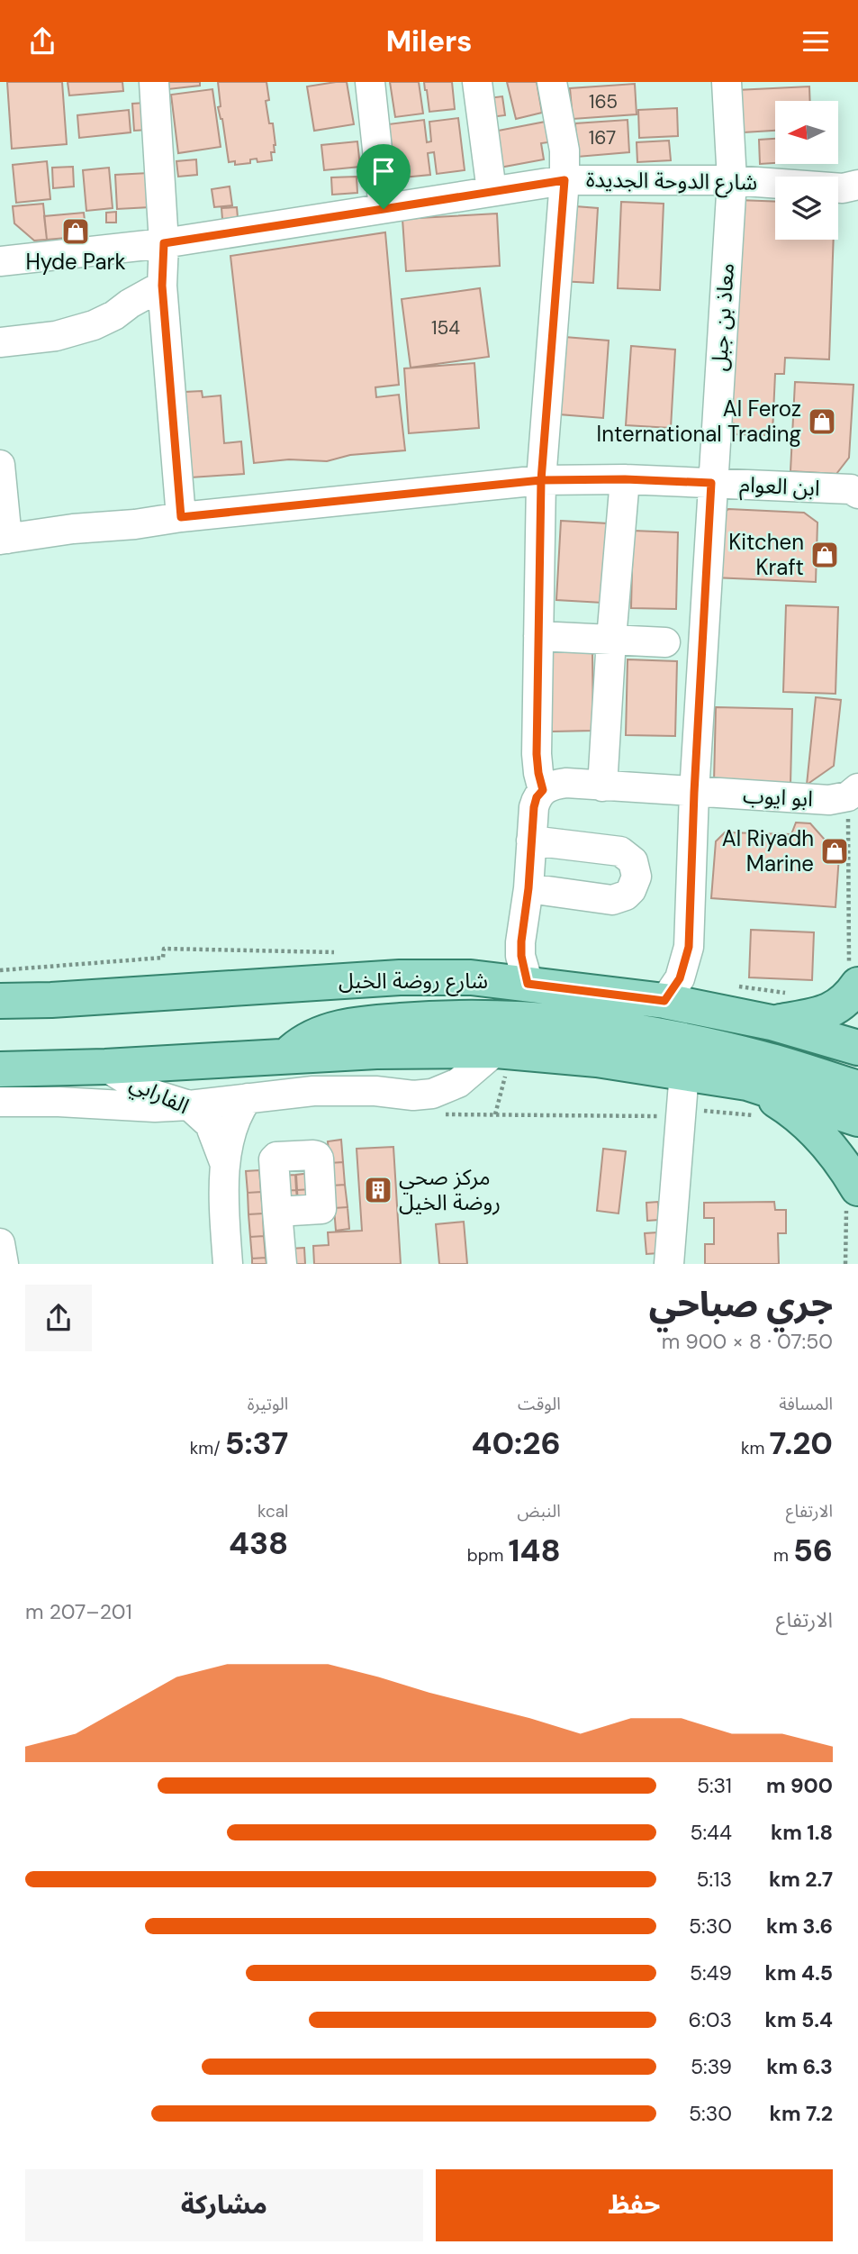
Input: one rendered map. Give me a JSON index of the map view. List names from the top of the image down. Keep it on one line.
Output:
{"streets":{"main road":["شارع روضة الخيل"],"street":["شارع الدوحة الجديدة","معاذ بن جبل","ابن العوام","ابو ايوب","الفارابي"]},"crossings":[["شارع الدوحة الجديدة","معاذ بن جبل"],["معاذ بن جبل","ابن العوام"],["معاذ بن جبل","ابو ايوب"],["معاذ بن جبل","شارع روضة الخيل"]],"places":{"shop":["Hyde Park","Al Feroz International Trading","Kitchen Kraft","Al Riyadh Marine"],"building":["مركز صحي روضة الخيل"]},"house_numbers":["165","167","154"],"north":"left","page":{"header":"Milers","heading":["جري صباحي","07:50 · 8 × 900 m"],"stats":[["المسافة","7.20 km"],["الوقت","40:26"],["الوتيرة","5:37 /km"],["الارتفاع","56 m"],["النبض","148 bpm"],["kcal","438"]],"chart":["الارتفاع","201–207 m"],"list":[{"name":"900 m","note":"5:31"},{"name":"1.8 km","note":"5:44"},{"name":"2.7 km","note":"5:13"},{"name":"3.6 km","note":"5:30"},{"name":"4.5 km","note":"5:49"},{"name":"5.4 km","note":"6:03"},{"name":"6.3 km","note":"5:39"},{"name":"7.2 km","note":"5:30"}],"buttons":["حفظ","مشاركة"]}}
